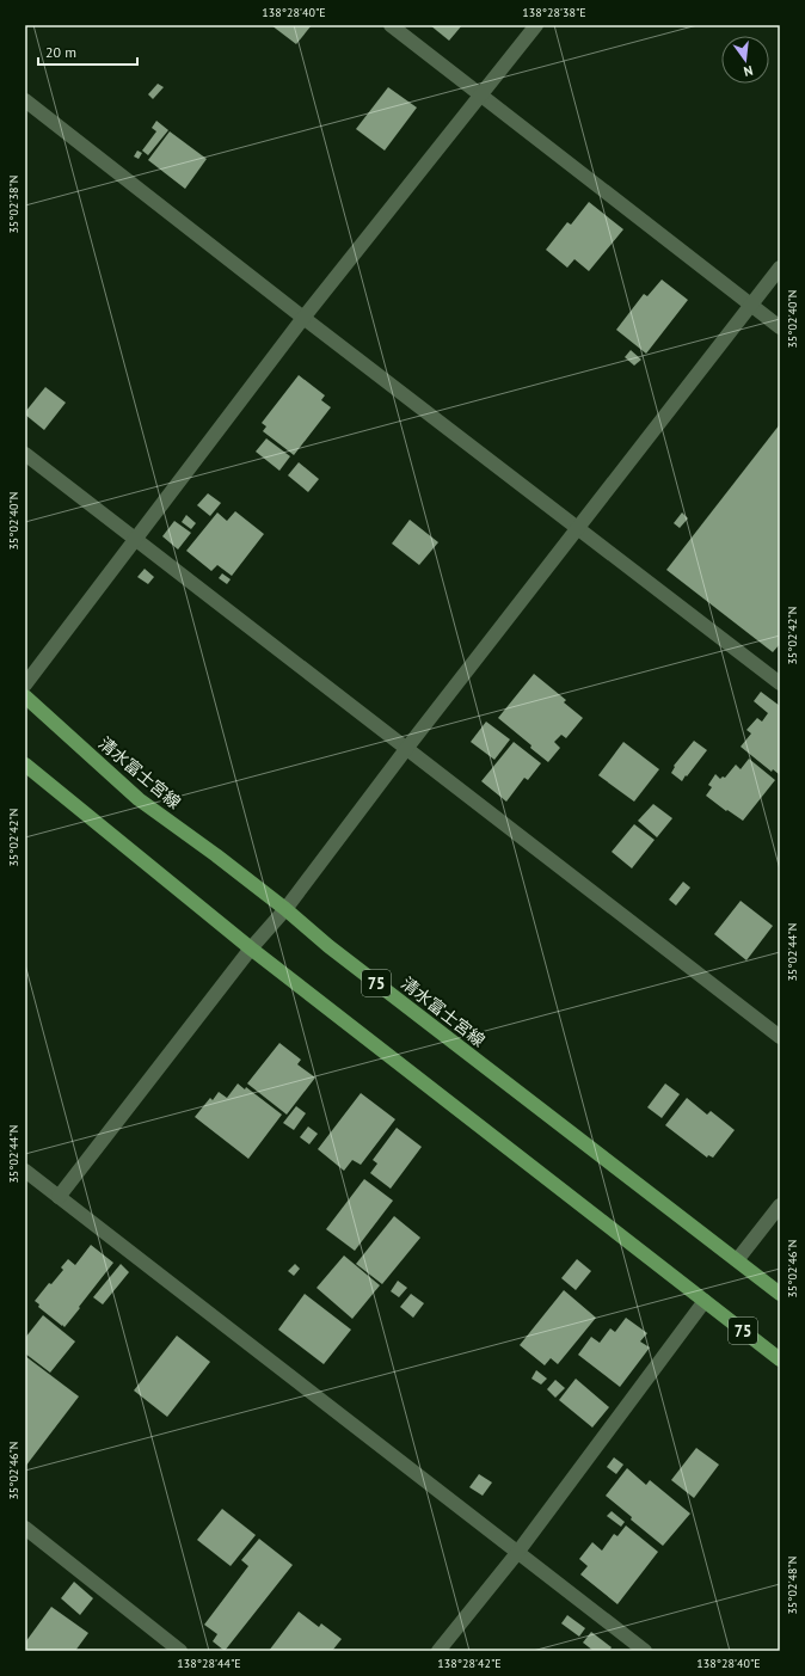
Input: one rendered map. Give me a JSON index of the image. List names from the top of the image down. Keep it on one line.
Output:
{"streets":{"main road":["清水富士宮線","75"]},"scale_bar":"20 m","north":"bottom","coordinates":["138°28'40\"E","138°28'38\"E","35°02'38\"N","35°02'40\"N","35°02'42\"N","35°02'44\"N","35°02'46\"N","35°02'48\"N","138°28'44\"E","138°28'42\"E"]}
